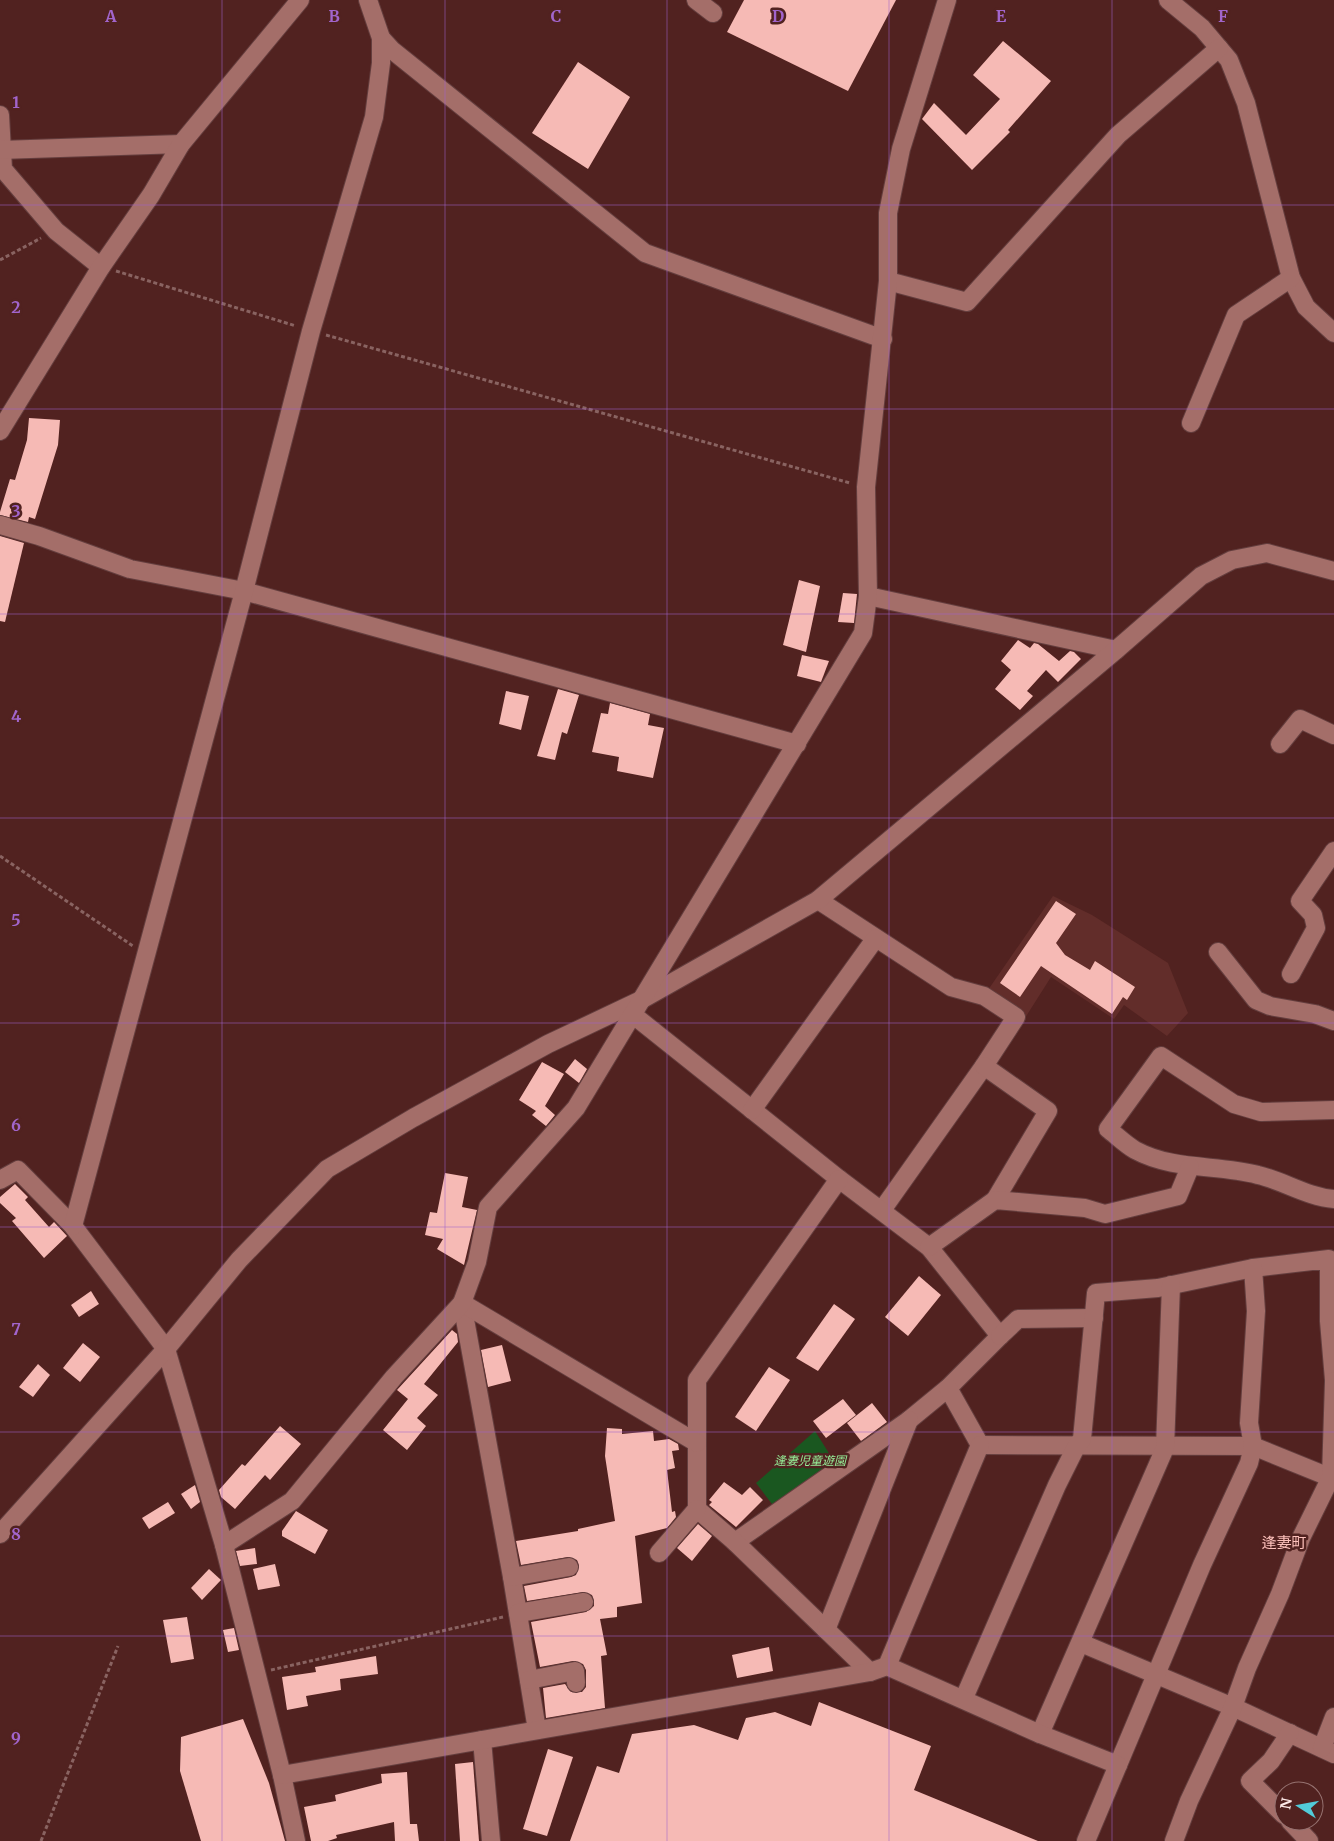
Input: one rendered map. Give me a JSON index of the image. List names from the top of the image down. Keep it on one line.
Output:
{"districts":["逢妻町"],"parks":["逢妻児童遊園"],"north":"left","grid":{"columns":["A","B","C","D","E","F"],"rows":["1","2","3","4","5","6","7","8","9"]}}
